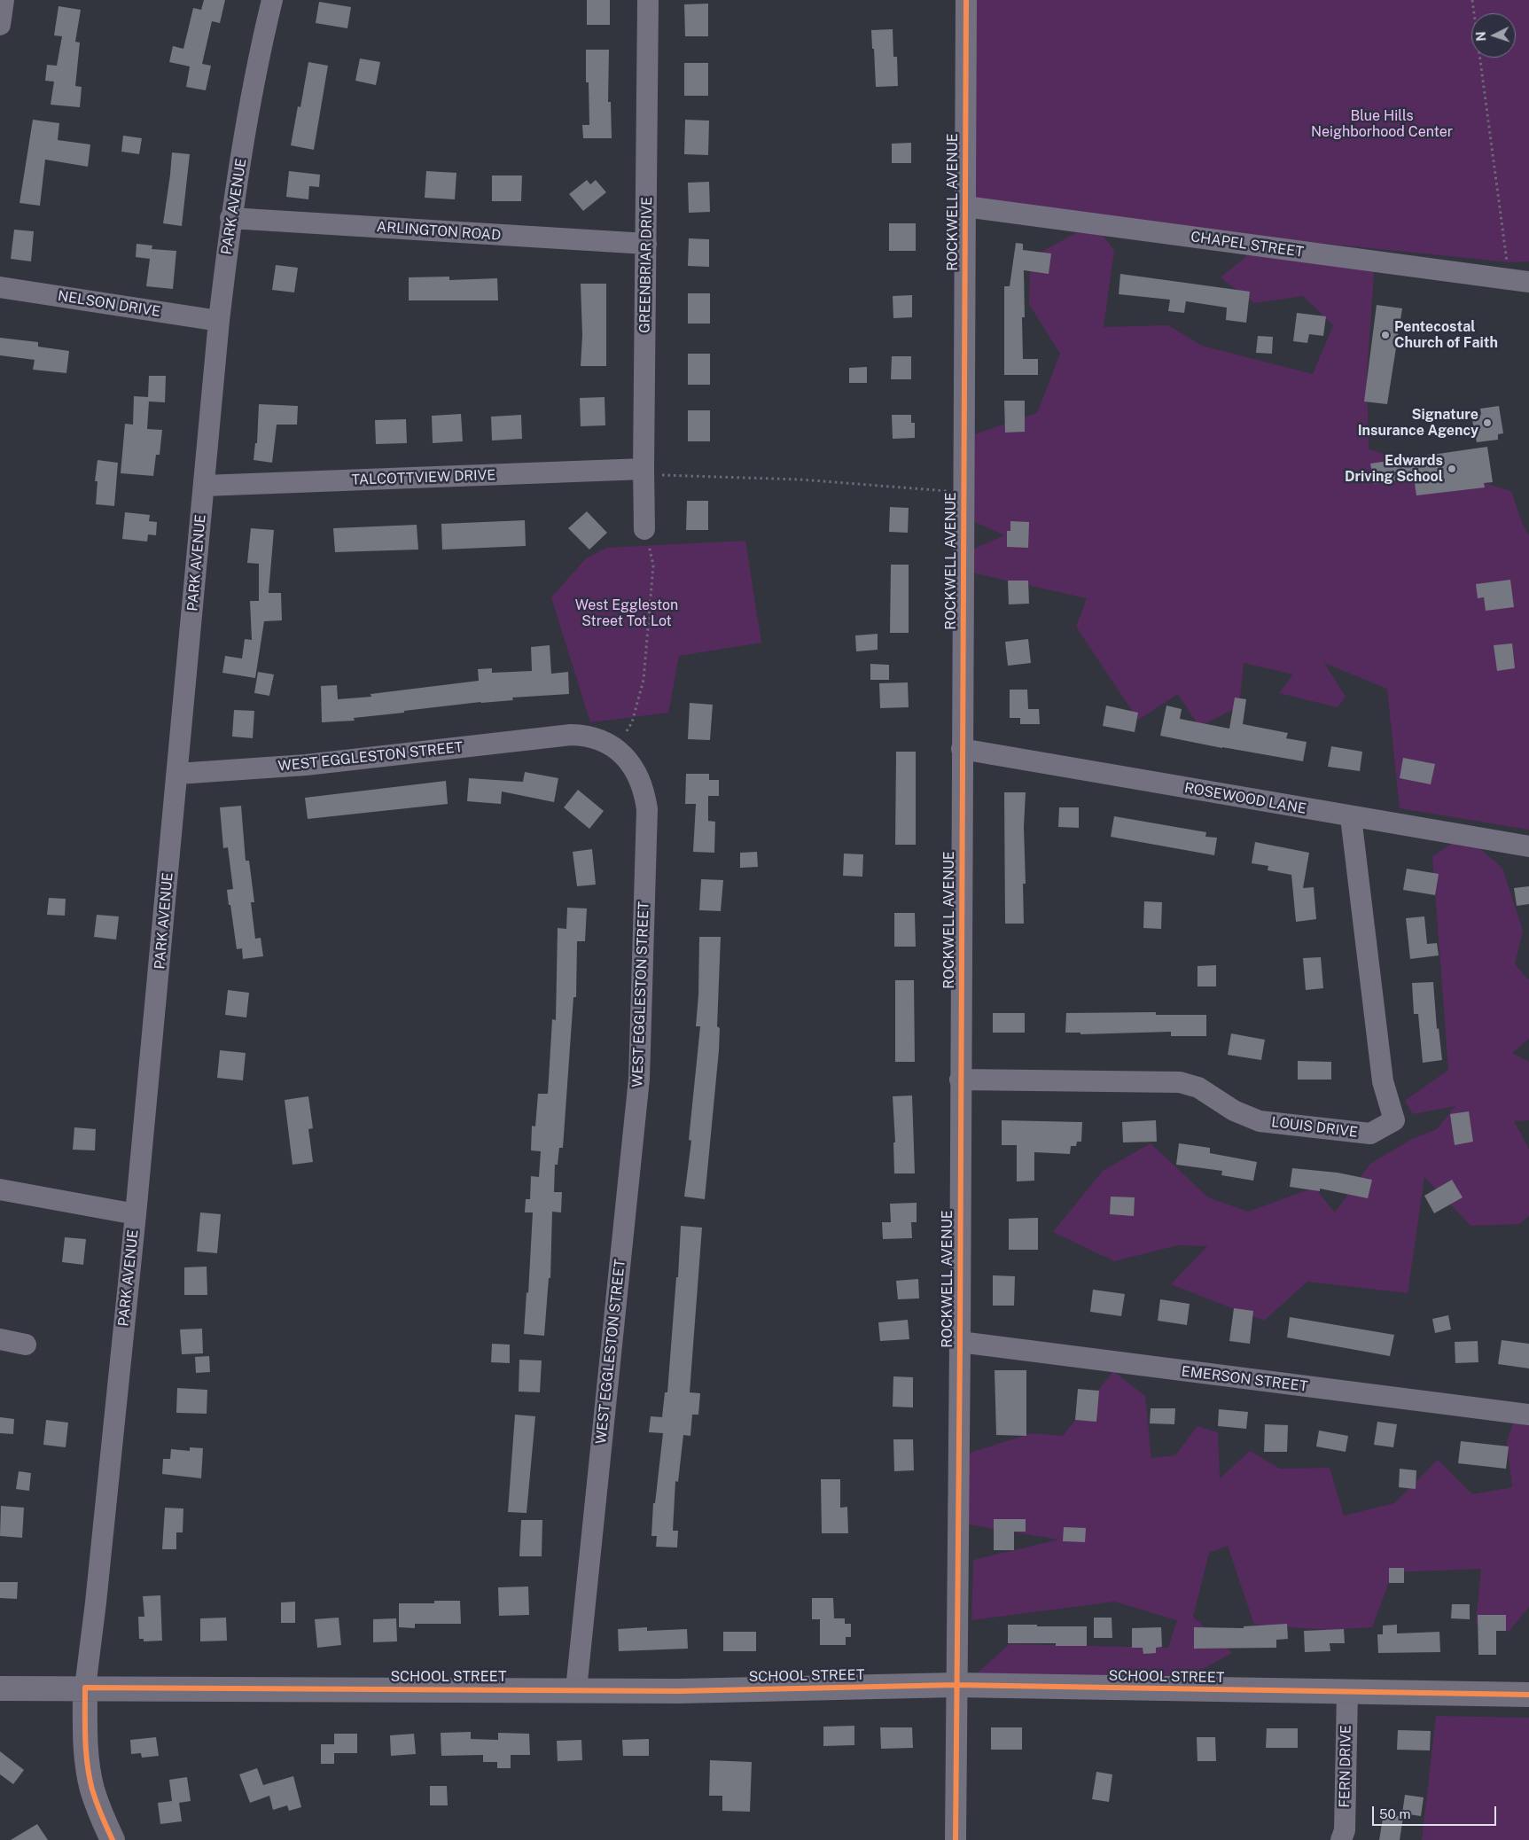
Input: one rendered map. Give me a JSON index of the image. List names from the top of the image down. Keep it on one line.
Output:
{"streets":{"main road":["PARK AVENUE","SCHOOL STREET"],"street":["ROCKWELL AVENUE","ARLINGTON ROAD","CHAPEL STREET","GREENBRIAR DRIVE","NELSON DRIVE","TALCOTTVIEW DRIVE","WEST EGGLESTON STREET","ROSEWOOD LANE","LOUIS DRIVE","EMERSON STREET","FERN DRIVE"]},"crossings":[["ROCKWELL AVENUE","CHAPEL STREET"],["ROCKWELL AVENUE","ROSEWOOD LANE"],["ROCKWELL AVENUE","LOUIS DRIVE"],["ROCKWELL AVENUE","EMERSON STREET"],["ROCKWELL AVENUE","SCHOOL STREET"],["PARK AVENUE","ARLINGTON ROAD"],["PARK AVENUE","NELSON DRIVE"],["PARK AVENUE","TALCOTTVIEW DRIVE"],["PARK AVENUE","WEST EGGLESTON STREET"],["PARK AVENUE","SCHOOL STREET"],["ARLINGTON ROAD","GREENBRIAR DRIVE"],["GREENBRIAR DRIVE","TALCOTTVIEW DRIVE"],["WEST EGGLESTON STREET","SCHOOL STREET"],["ROSEWOOD LANE","LOUIS DRIVE"],["SCHOOL STREET","FERN DRIVE"]],"parks":["Blue Hills Neighborhood Center","West Eggleston Street Tot Lot"],"places":["Pentecostal Church of Faith","Signature Insurance Agency","Edwards Driving School"],"scale_bar":"50 m","north":"left"}
